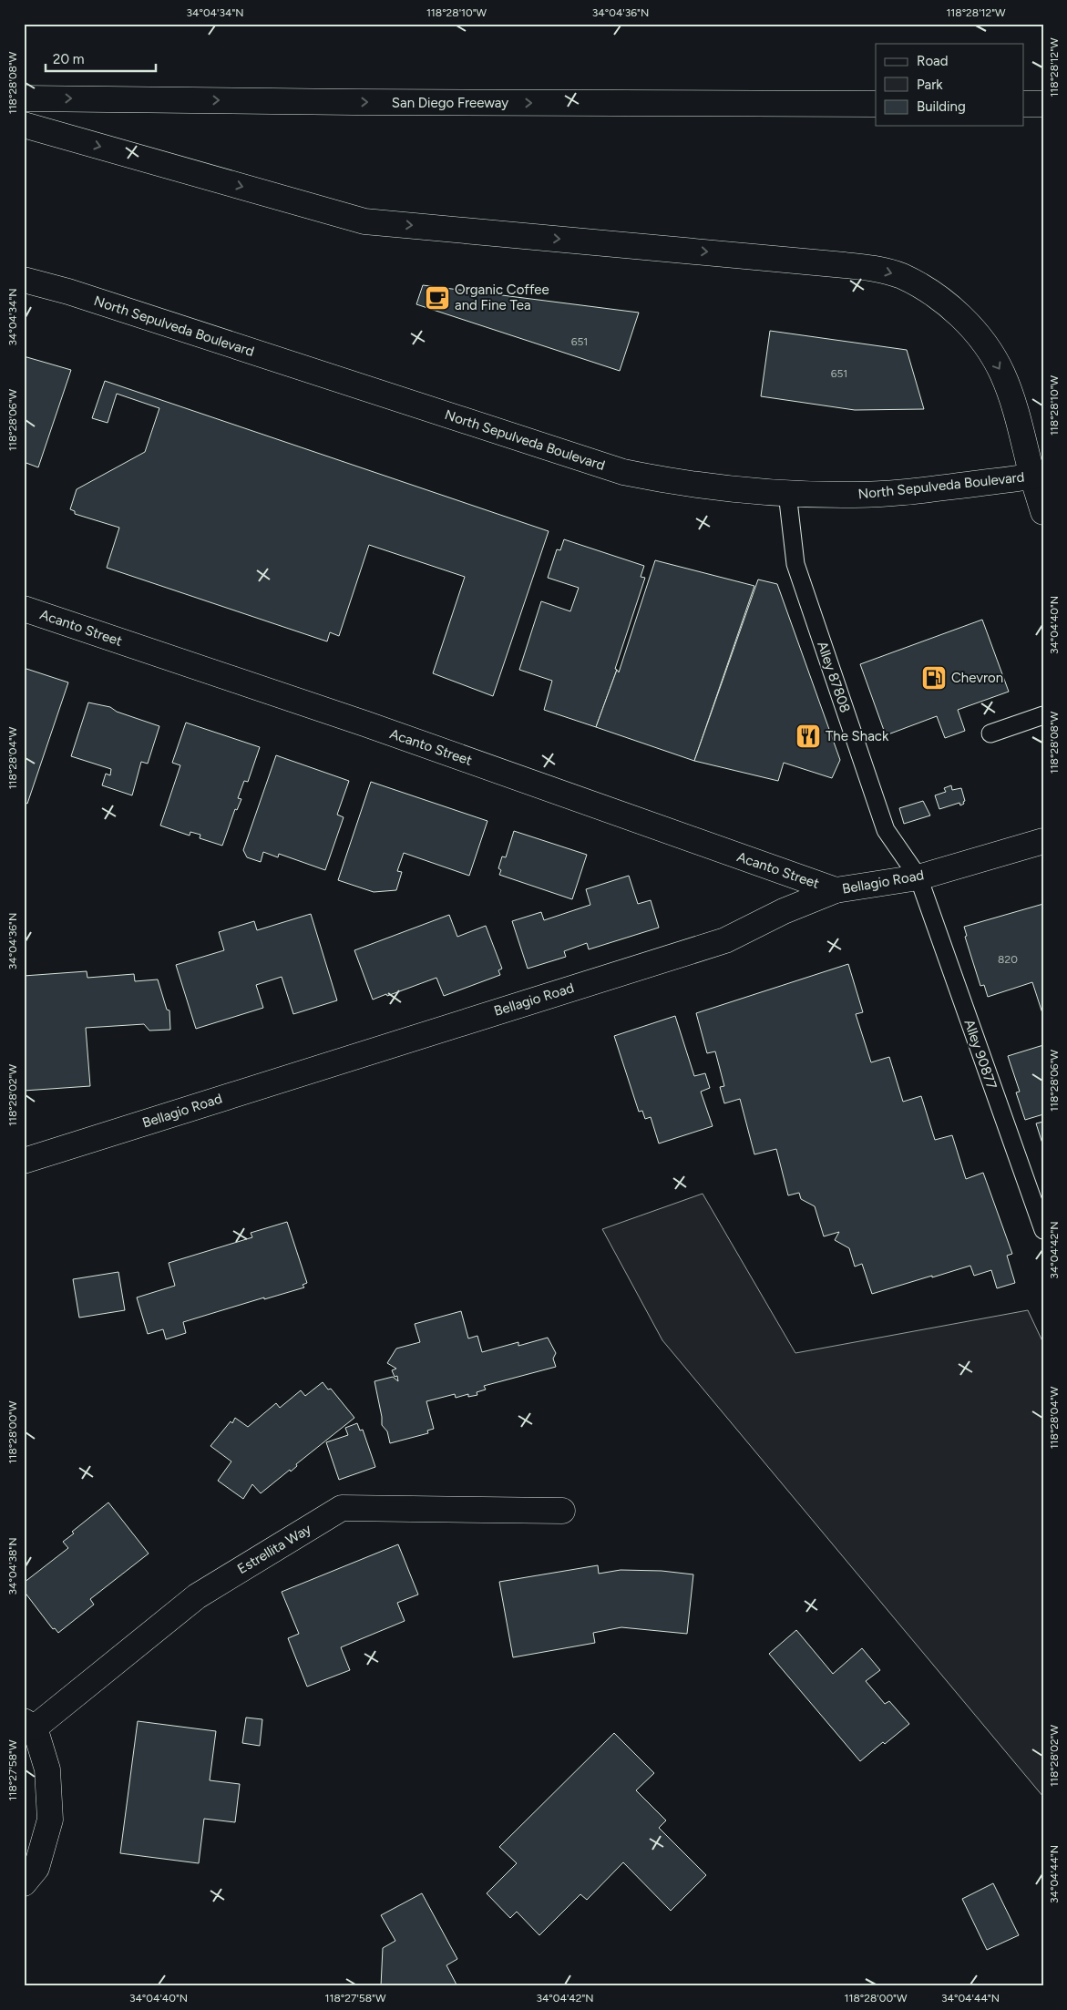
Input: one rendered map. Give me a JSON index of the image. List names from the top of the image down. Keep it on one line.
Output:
{"streets":{"main road":["San Diego Freeway","North Sepulveda Boulevard","Acanto Street","Bellagio Road","Estrellita Way"],"lane":["Alley 87808","Alley 90877"]},"crossings":[["North Sepulveda Boulevard","Alley 87808"],["Acanto Street","Bellagio Road"],["Alley 87808","Bellagio Road"],["Alley 87808","Alley 90877"],["Bellagio Road","Alley 90877"]],"one_way":["San Diego Freeway"],"places":{"cafe":["Organic Coffee and Fine Tea"],"fuel station":["Chevron"],"restaurant":["The Shack"]},"house_numbers":["651","651","820"],"legend":["Road","Park","Building"],"scale_bar":"20 m","coordinates":["34°04'34\"N","118°28'10\"W","34°04'36\"N","118°28'12\"W","118°28'08\"W","118°28'06\"W","34°04'40\"N","118°28'04\"W","118°28'02\"W","34°04'42\"N","118°28'00\"W","34°04'38\"N","118°27'58\"W","34°04'44\"N"]}
